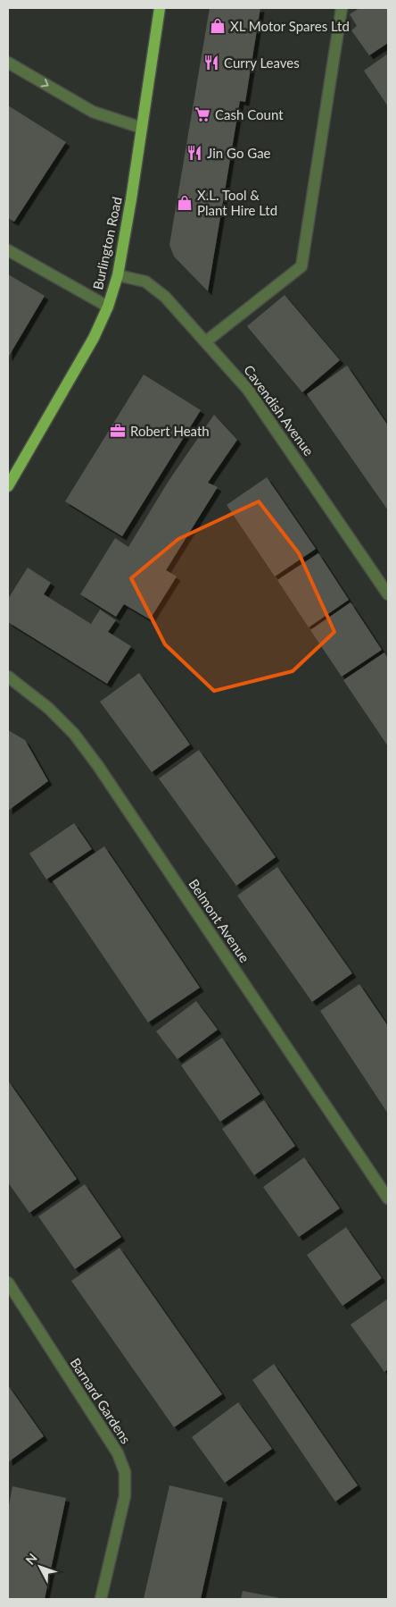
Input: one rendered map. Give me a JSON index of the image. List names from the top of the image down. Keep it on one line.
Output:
{"streets":{"main road":["Burlington Road"],"street":["Cavendish Avenue","Belmont Avenue","Barnard Gardens"]},"crossings":[["Burlington Road","Cavendish Avenue"]],"places":{"shop":["XL Motor Spares Ltd","X.L. Tool & Plant Hire Ltd"],"restaurant":["Curry Leaves","Jin Go Gae"],"supermarket":["Cash Count"],"office":["Robert Heath"]},"north":"top left"}
